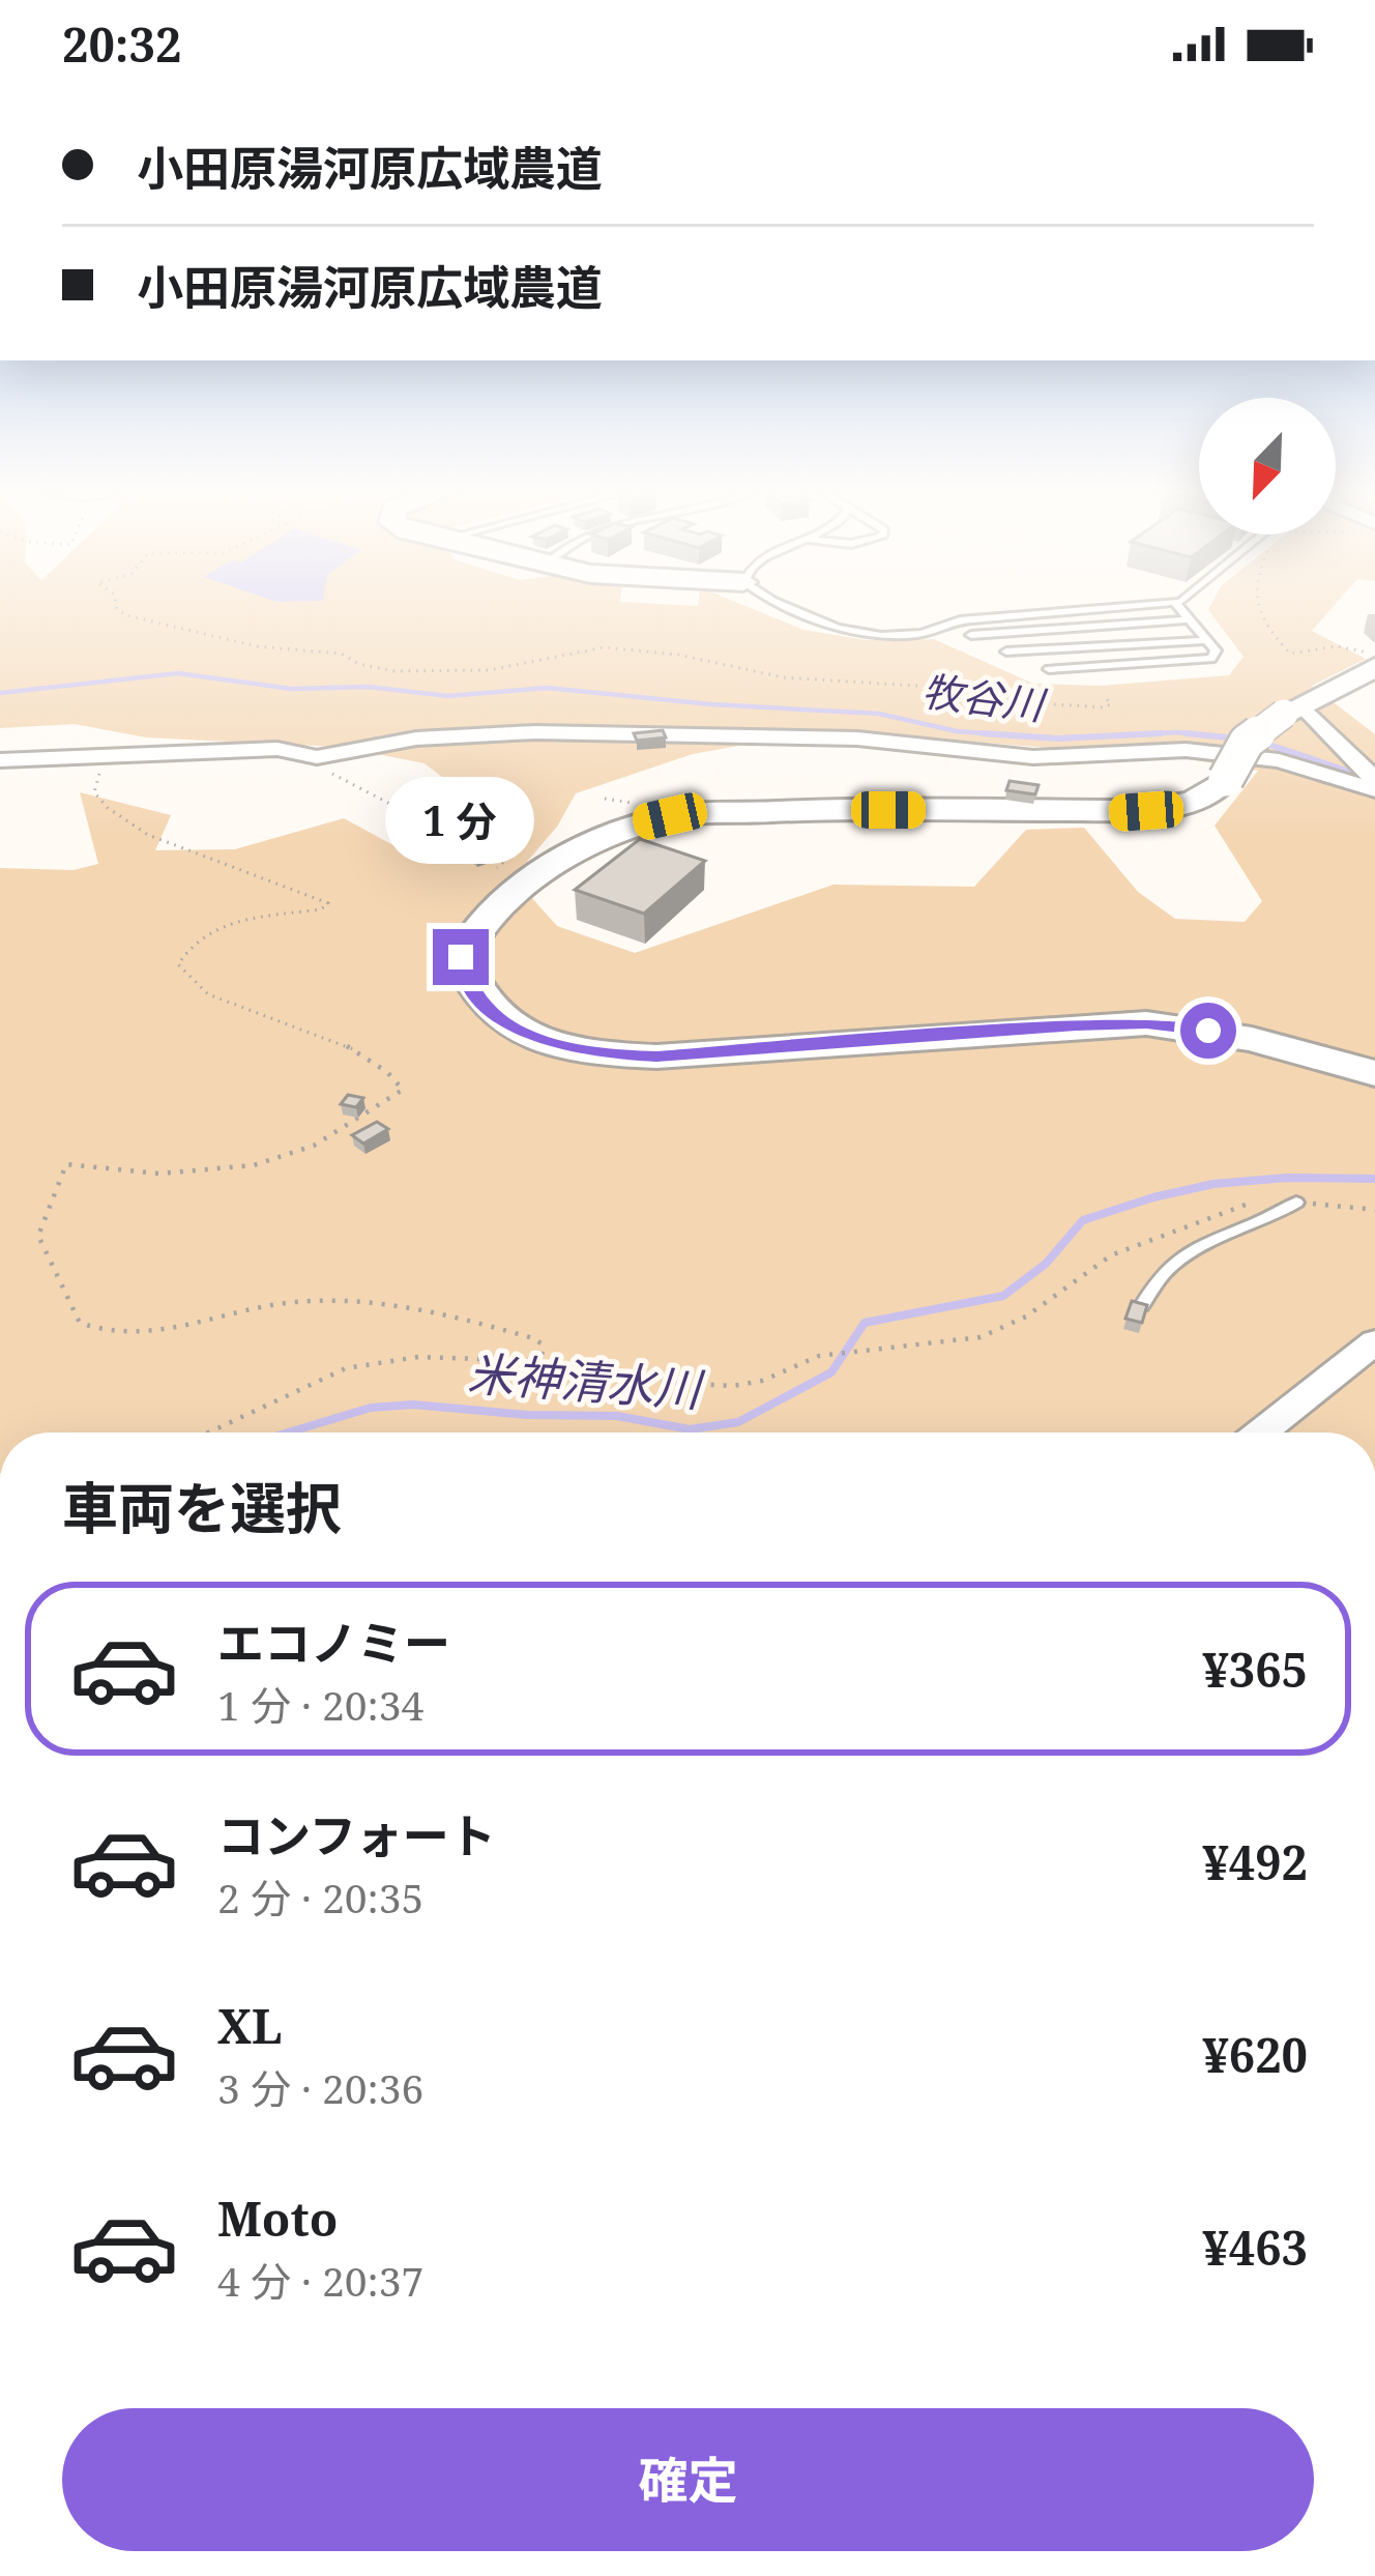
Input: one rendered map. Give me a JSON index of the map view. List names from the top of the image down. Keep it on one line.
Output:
{"water":["牧谷川","米神清水川"],"north":"bottom left","page":{"status":"20:32","banner":["小田原湯河原広域農道","小田原湯河原広域農道"],"bubble":"1 分","heading":"車両を選択","list":[{"name":"エコノミー","note":"1 分 · 20:34","value":"¥365"},{"name":"コンフォート","note":"2 分 · 20:35","value":"¥492"},{"name":"XL","note":"3 分 · 20:36","value":"¥620"},{"name":"Moto","note":"4 分 · 20:37","value":"¥463"}],"buttons":"確定"}}
